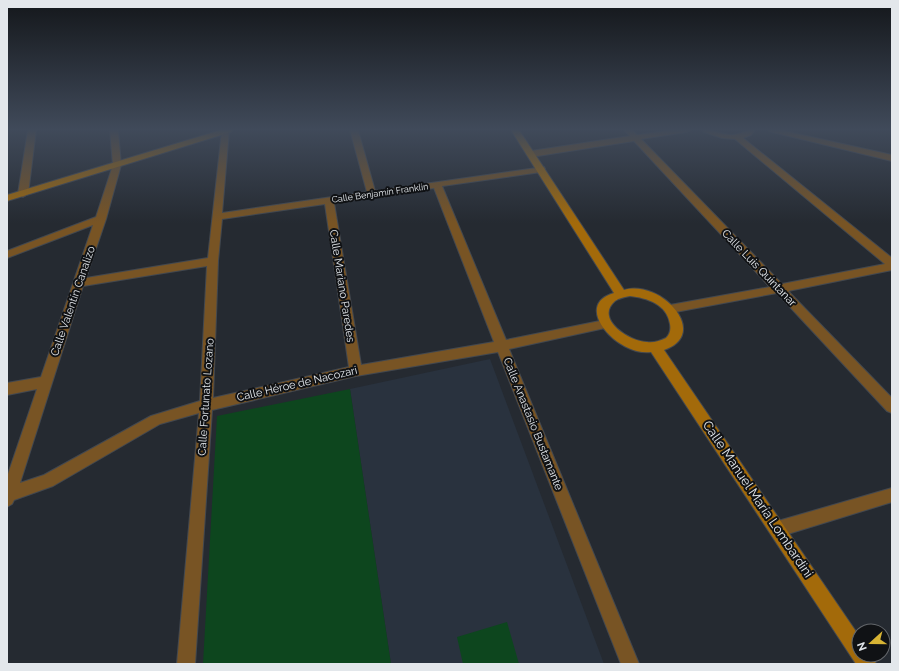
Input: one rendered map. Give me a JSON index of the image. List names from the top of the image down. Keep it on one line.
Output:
{"streets":{"street":["Calle Benjamín Franklin","Calle Luis Quintanar","Calle Mariano Paredes","Calle Valentín Canalizo","Calle Héroe de Nacozari","Calle Fortunato Lozano","Calle Anastasio Bustamante","Calle Manuel María Lombardini"]},"crossings":[["Calle Benjamín Franklin","Calle Mariano Paredes"],["Calle Benjamín Franklin","Calle Fortunato Lozano"],["Calle Benjamín Franklin","Calle Anastasio Bustamante"],["Calle Mariano Paredes","Calle Héroe de Nacozari"],["Calle Valentín Canalizo","Calle Héroe de Nacozari"],["Calle Héroe de Nacozari","Calle Fortunato Lozano"],["Calle Héroe de Nacozari","Calle Anastasio Bustamante"],["Calle Héroe de Nacozari","Calle Manuel María Lombardini"]],"north":"left"}
